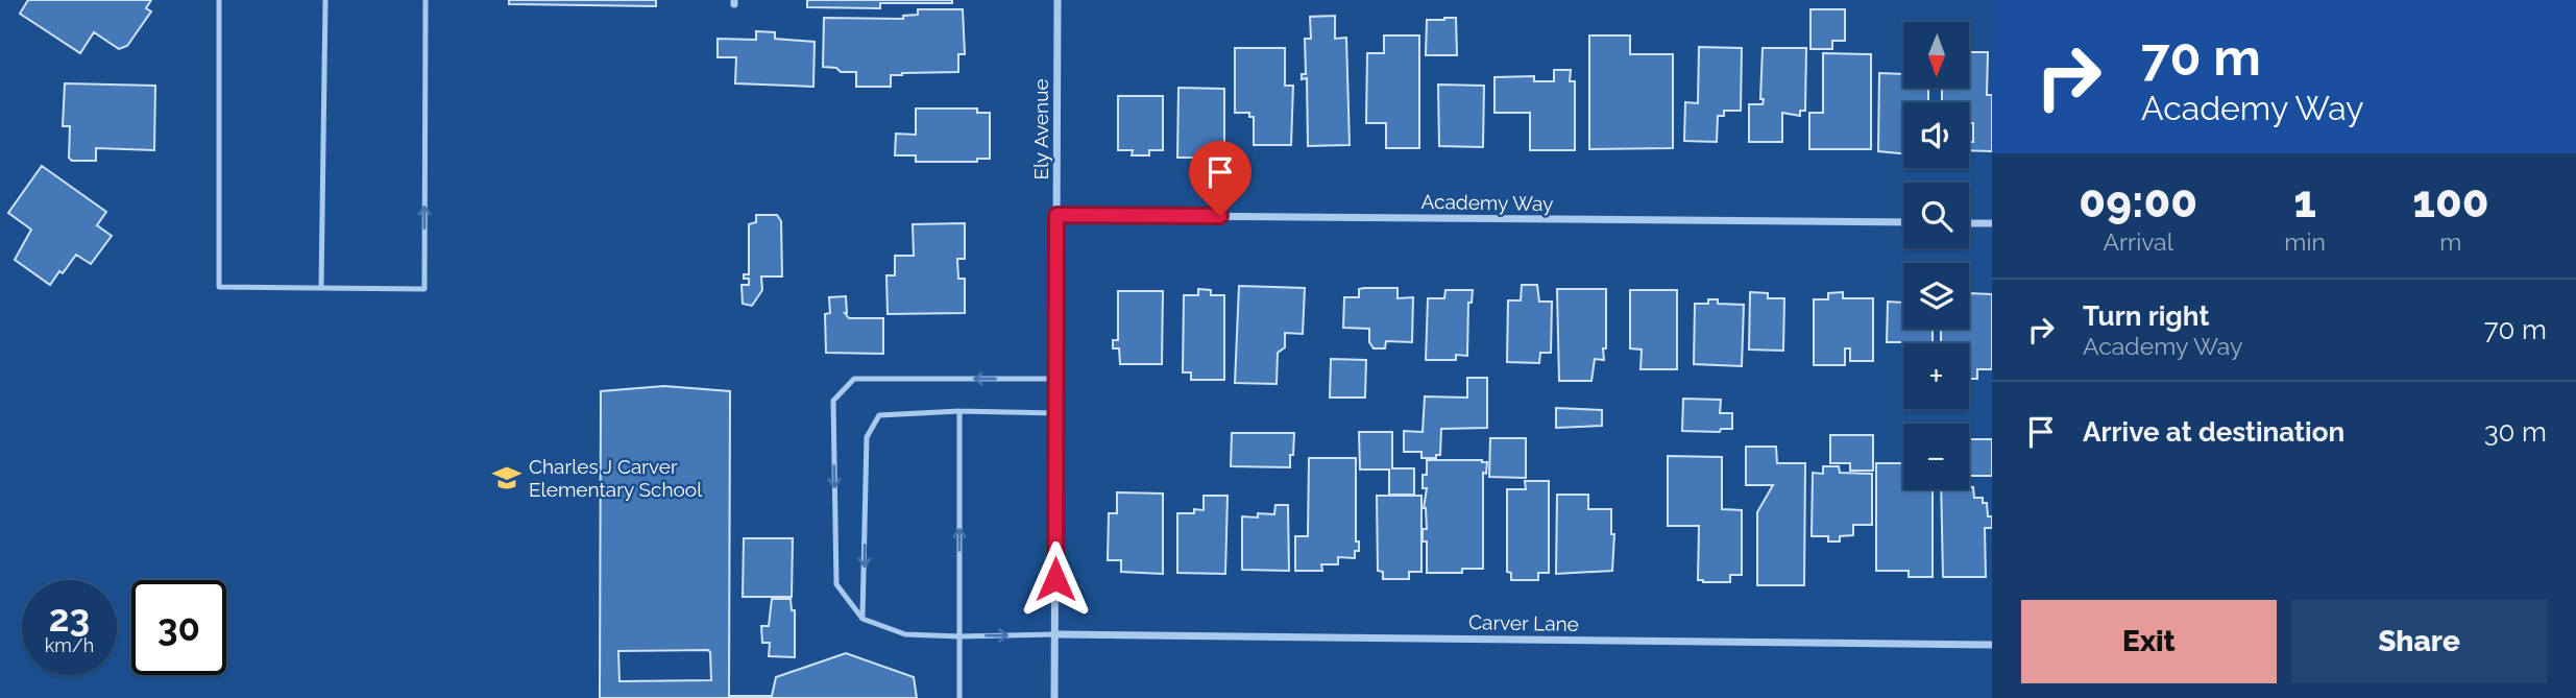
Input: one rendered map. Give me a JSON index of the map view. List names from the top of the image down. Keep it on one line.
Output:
{"streets":{"street":["Ely Avenue","Academy Way","Carver Lane"]},"crossings":[["Ely Avenue","Academy Way"],["Ely Avenue","Carver Lane"]],"places":{"school or university":["Charles J Carver Elementary School"]},"north":"bottom","page":{"turn":["70 m","Academy Way"],"map_buttons":["+","−"],"eta":["09:00","Arrival","1","min","100","m"],"list":[{"name":"Turn right","note":"Academy Way","value":"70 m"},{"name":"Arrive at destination","value":"30 m"}],"speed":"23 km/h","limit":"30","buttons":["Exit","Share"]}}
